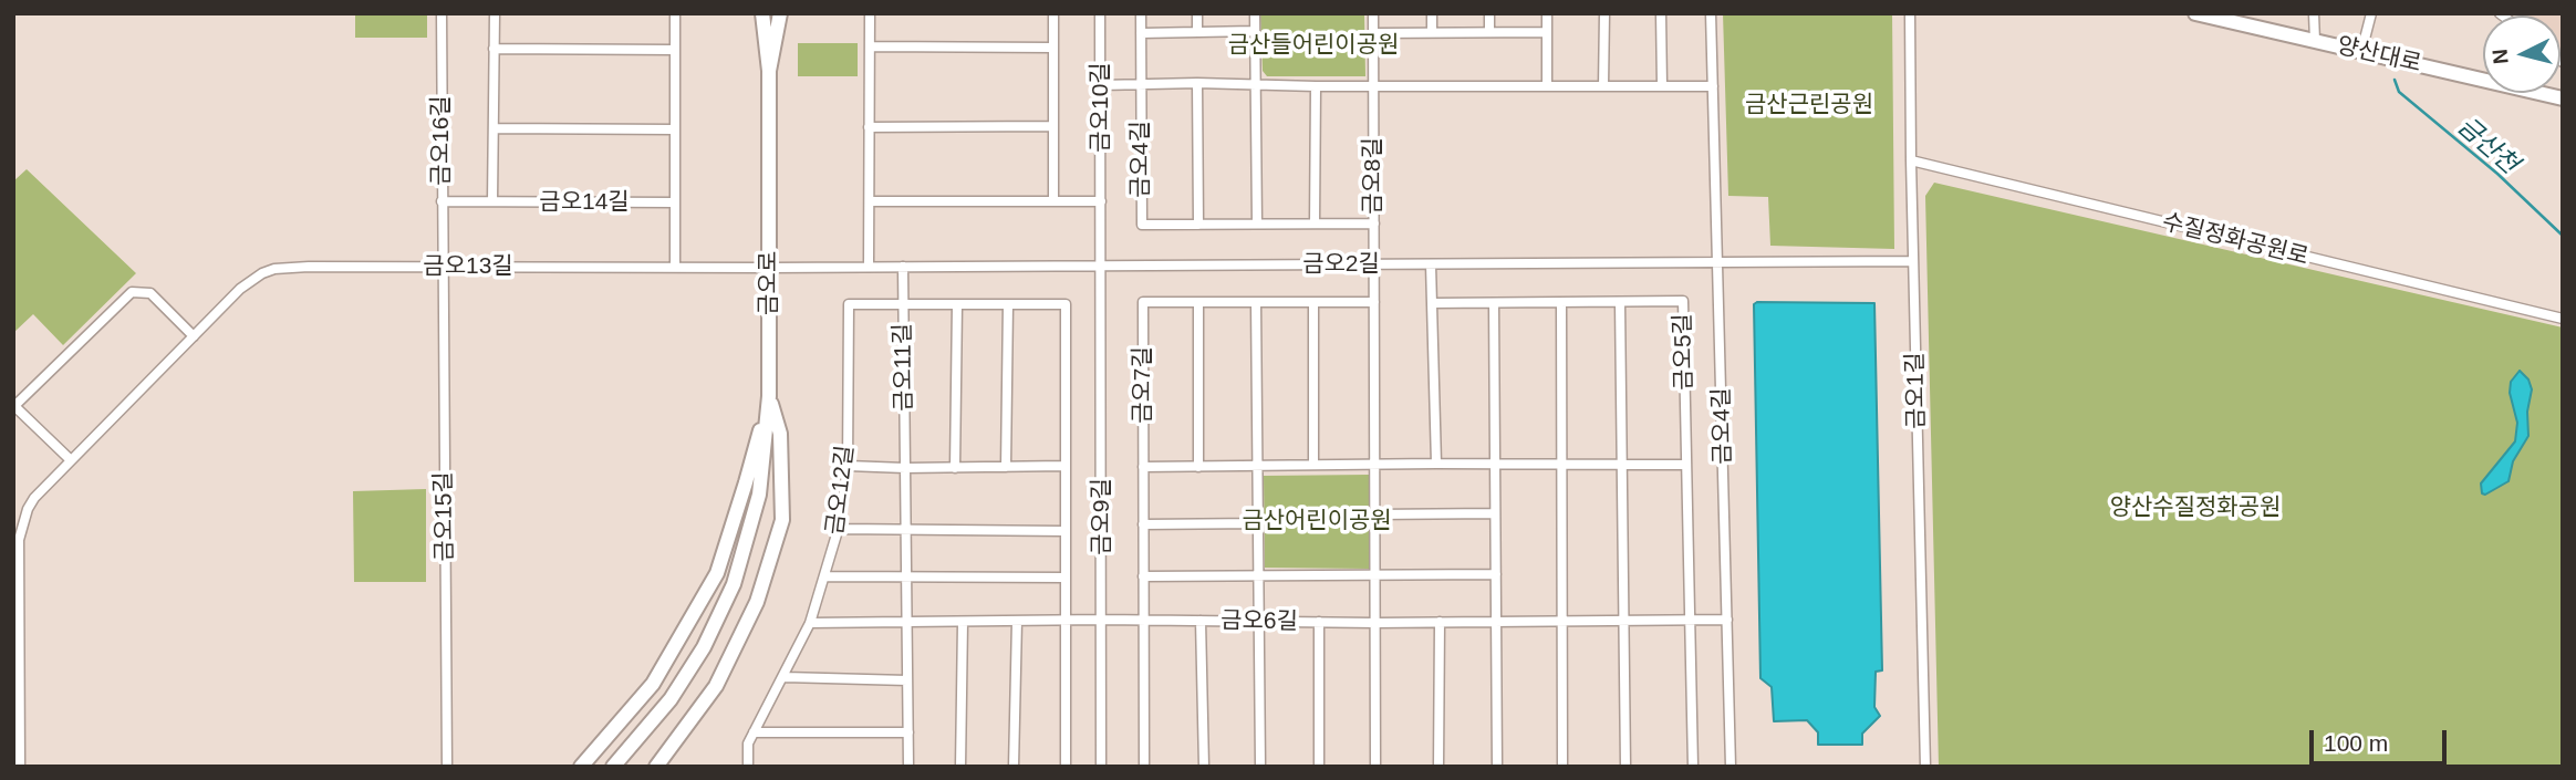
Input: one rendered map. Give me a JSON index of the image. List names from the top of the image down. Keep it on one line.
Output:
{"streets":{"main road":["양산대로","금오로"],"street":["금오10길","금오16길","금오4길","금오8길","금오14길","수질정화공원로","금오2길","금오13길","금오5길","금오11길","금오7길","금오1길","금오12길","금오15길","금오9길","금오6길"]},"crossings":[["금오10길","금오2길"],["금오10길","금오9길"],["금오16길","금오14길"],["금오16길","금오13길"],["금오16길","금오15길"],["금오4길","금오8길"],["금오4길","금오2길"],["금오8길","금오2길"],["수질정화공원로","금오1길"],["금오2길","금오13길"],["금오2길","금오로"],["금오2길","금오11길"],["금오2길","금오1길"],["금오2길","금오9길"],["금오13길","금오로"],["금오13길","금오15길"],["금오11길","금오12길"],["금오7길","금오6길"],["금오12길","금오6길"],["금오9길","금오6길"]],"water":["금산천"],"parks":["금산들어린이공원","금산근린공원","양산수질정화공원","금산어린이공원"],"scale_bar":"100 m","north":"left"}
